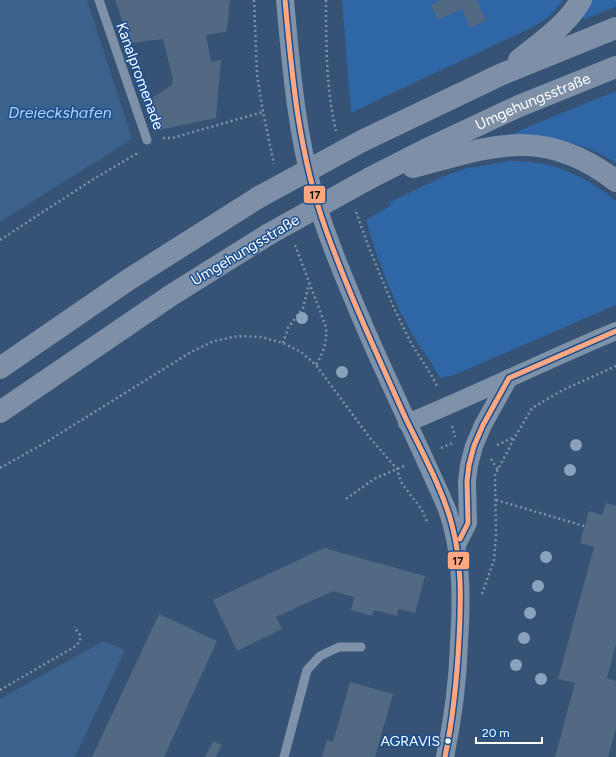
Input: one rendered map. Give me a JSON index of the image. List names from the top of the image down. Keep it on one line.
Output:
{"streets":{"highway":["Umgehungsstraße"],"lane":["Kanalpromenade"]},"water":["Dreieckshafen"],"places":["AGRAVIS"],"lines":["transit line 17"],"scale_bar":"20 m"}
